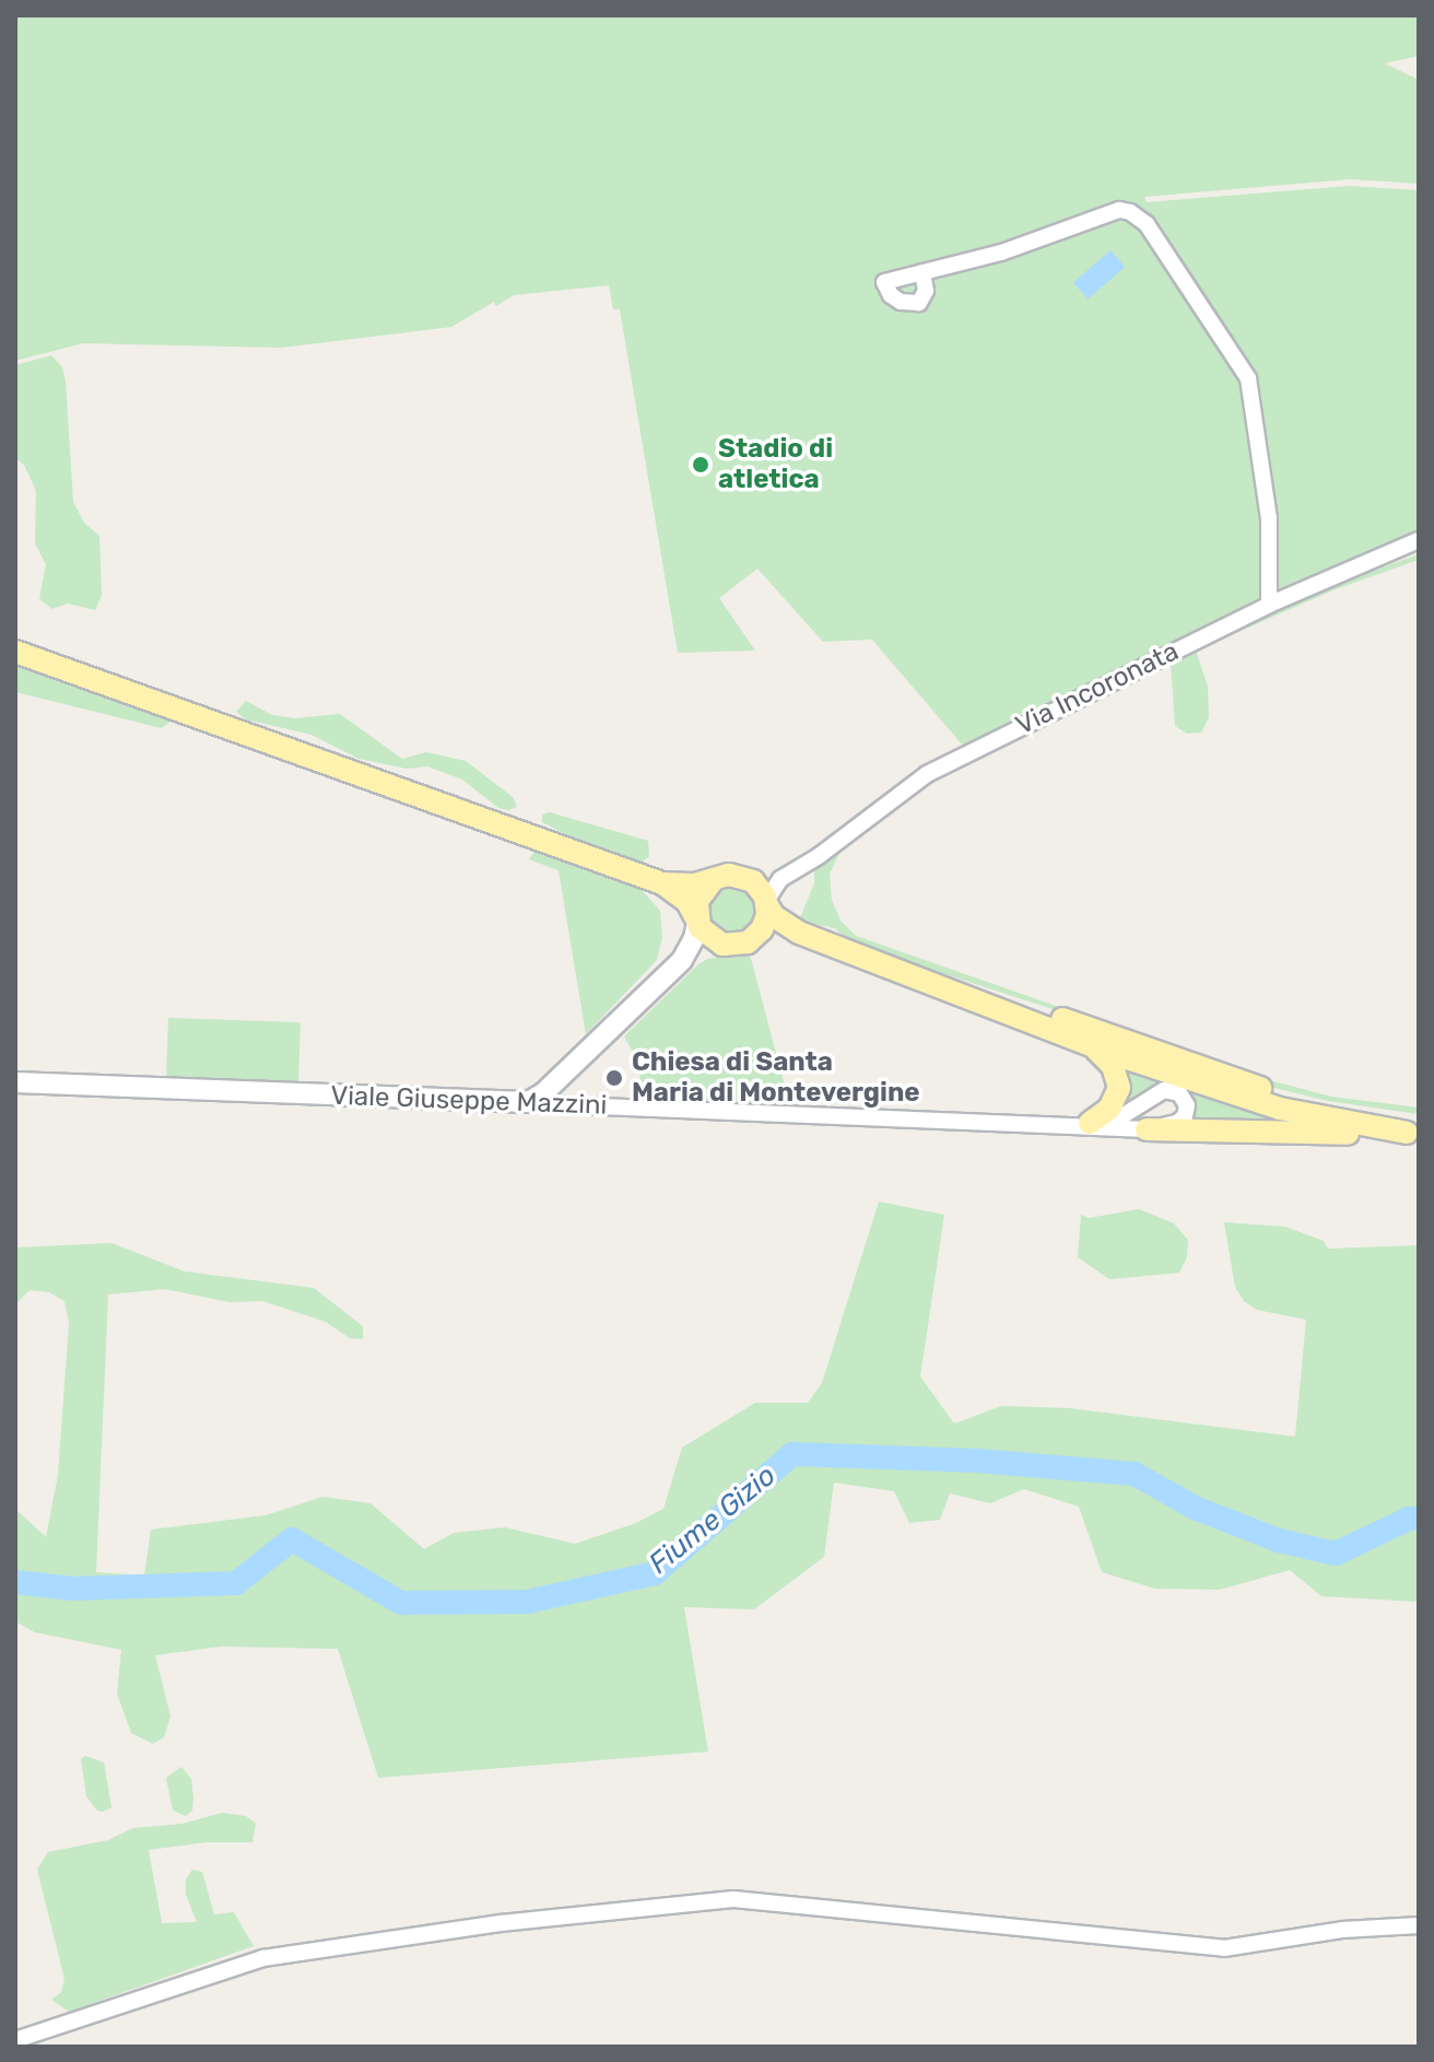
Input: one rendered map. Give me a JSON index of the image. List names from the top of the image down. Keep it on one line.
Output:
{"streets":{"main road":["Viale Giuseppe Mazzini"],"street":["Via Incoronata"]},"water":["Fiume Gizio"],"places":["Stadio di atletica","Chiesa di Santa Maria di Montevergine"]}
